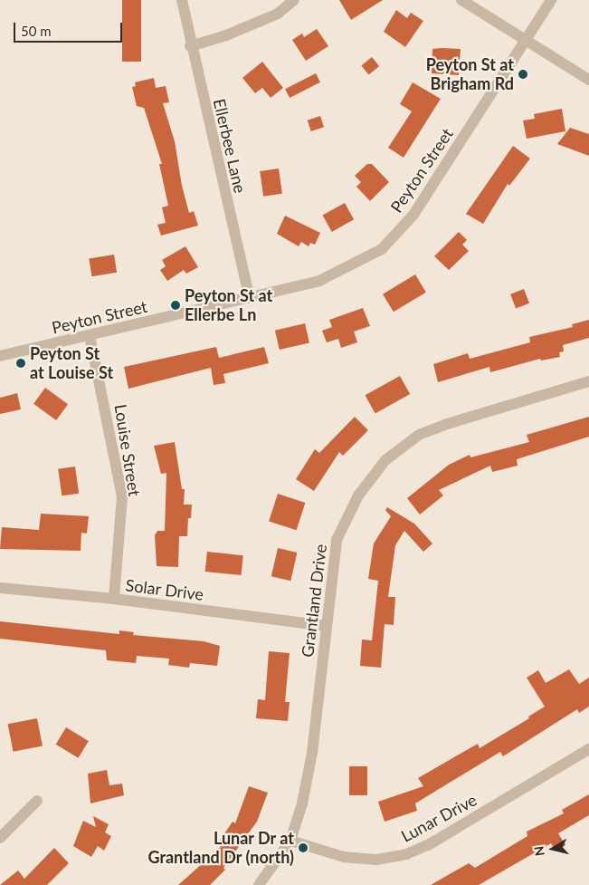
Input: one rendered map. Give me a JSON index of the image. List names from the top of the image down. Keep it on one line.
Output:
{"streets":{"street":["Ellerbee Lane","Peyton Street","Louise Street","Solar Drive","Grantland Drive","Lunar Drive"]},"crossings":[["Ellerbee Lane","Peyton Street"],["Peyton Street","Louise Street"],["Louise Street","Solar Drive"],["Solar Drive","Grantland Drive"],["Grantland Drive","Lunar Drive"]],"places":["Peyton St at Brigham Rd","Peyton St at Ellerbe Ln","Peyton St at Louise St","Lunar Dr at Grantland Dr (north)"],"scale_bar":"50 m","north":"left"}
